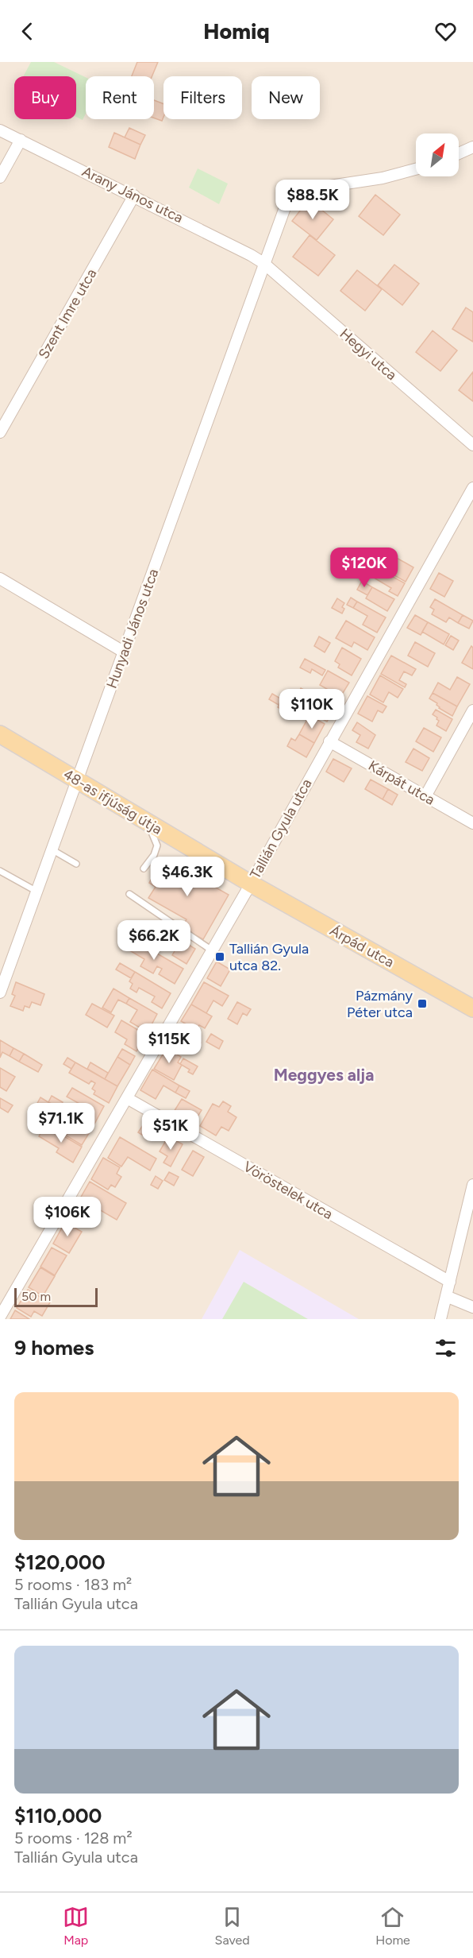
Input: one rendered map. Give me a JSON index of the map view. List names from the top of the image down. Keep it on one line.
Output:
{"streets":{"main road":["48-as ifjúság útja","Árpád utca"],"street":["Arany János utca","Szent Imre utca","Hegyi utca","Hunyadi János utca","Kárpát utca","Tallián Gyula utca","Vöröstelek utca"]},"crossings":[["Arany János utca","Szent Imre utca"],["Arany János utca","Hegyi utca"],["Arany János utca","Hunyadi János utca"],["Hegyi utca","Hunyadi János utca"],["Hunyadi János utca","48-as ifjúság útja"],["Kárpát utca","Tallián Gyula utca"],["48-as ifjúság útja","Tallián Gyula utca"],["48-as ifjúság útja","Árpád utca"],["Tallián Gyula utca","Árpád utca"],["Tallián Gyula utca","Vöröstelek utca"]],"districts":["Meggyes alja"],"places":{"transit":["Tallián Gyula utca 82.","Pázmány Péter utca"]},"scale_bar":"50 m","north":"top right","page":{"header":"Homiq","chip":["Buy","Rent","Filters","New"],"price":["$88.5K","$120K","$110K","$46.3K","$66.2K","$115K","$71.1K","$51K","$106K"],"scale":"50 m","heading":"9 homes","list":[{"name":"$120,000","note":"5 rooms · 183 m² · Tallián Gyula utca"},{"name":"$110,000","note":"5 rooms · 128 m² · Tallián Gyula utca"}],"tabs":["Map","Saved","Home"]}}
